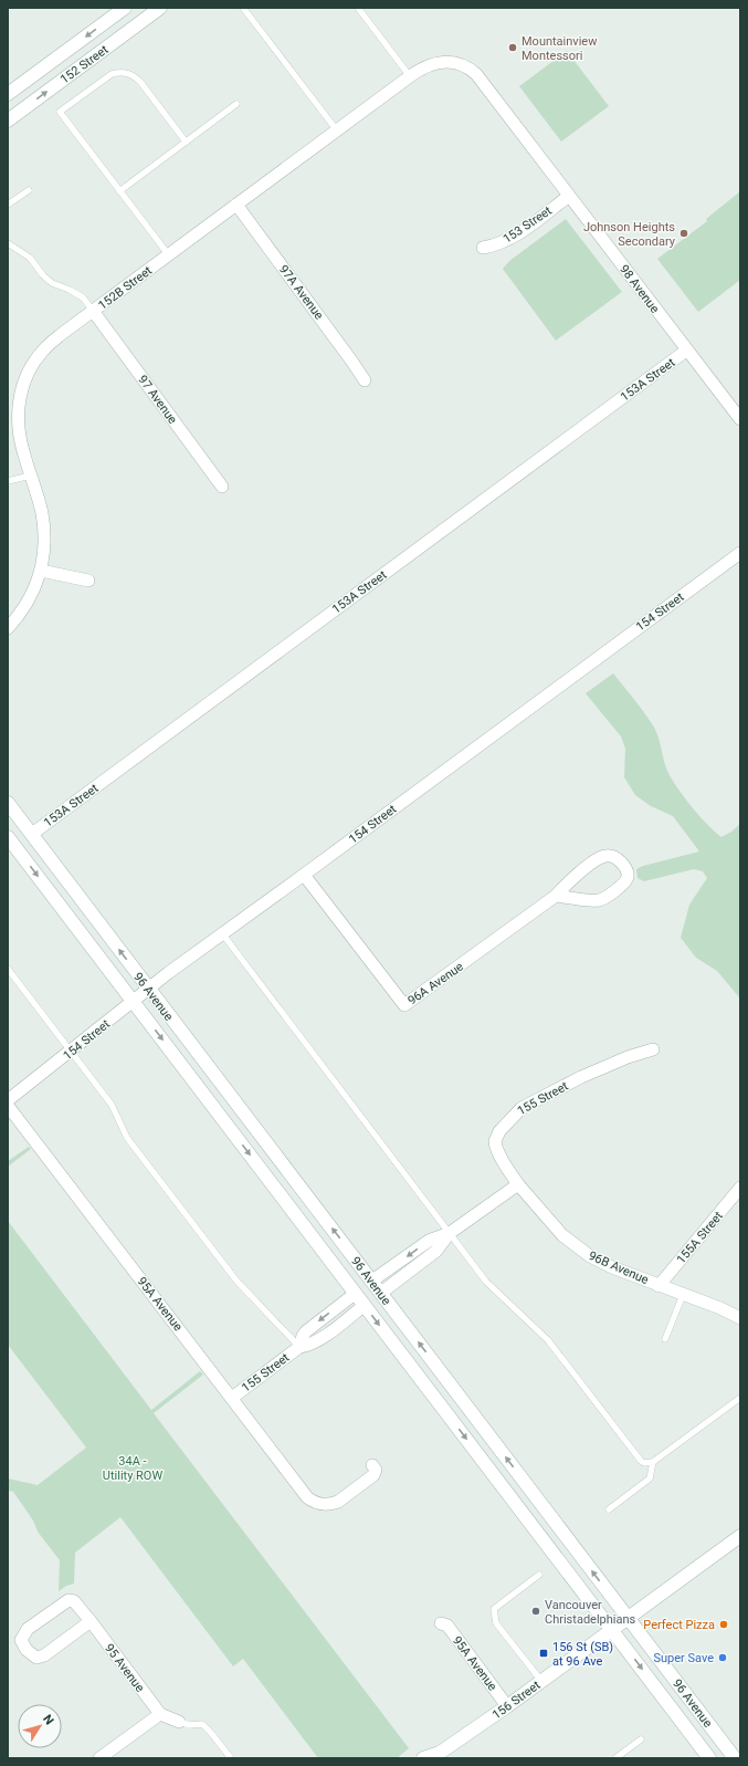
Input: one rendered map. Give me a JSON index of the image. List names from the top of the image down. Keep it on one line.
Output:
{"streets":{"main road":["152 Street","96 Avenue","156 Street"],"street":["153 Street","152B Street","98 Avenue","97A Avenue","153A Street","97 Avenue","154 Street","96A Avenue","155 Street","155A Street","96B Avenue","95A Avenue","95 Avenue"]},"crossings":[["153 Street","98 Avenue"],["152B Street","98 Avenue"],["152B Street","97A Avenue"],["152B Street","97 Avenue"],["98 Avenue","153A Street"],["153A Street","96 Avenue"],["154 Street","96A Avenue"],["154 Street","96 Avenue"],["154 Street","95A Avenue"],["96 Avenue","155 Street"],["96 Avenue","156 Street"],["155 Street","96B Avenue"],["155 Street","95A Avenue"],["155A Street","96B Avenue"],["95A Avenue","156 Street"]],"parks":["34A - Utility ROW"],"places":{"other":["Mountainview Montessori","Johnson Heights Secondary","Vancouver Christadelphians","Perfect Pizza","Super Save"],"transit":["156 St (SB) at 96 Ave"]},"north":"top right"}
